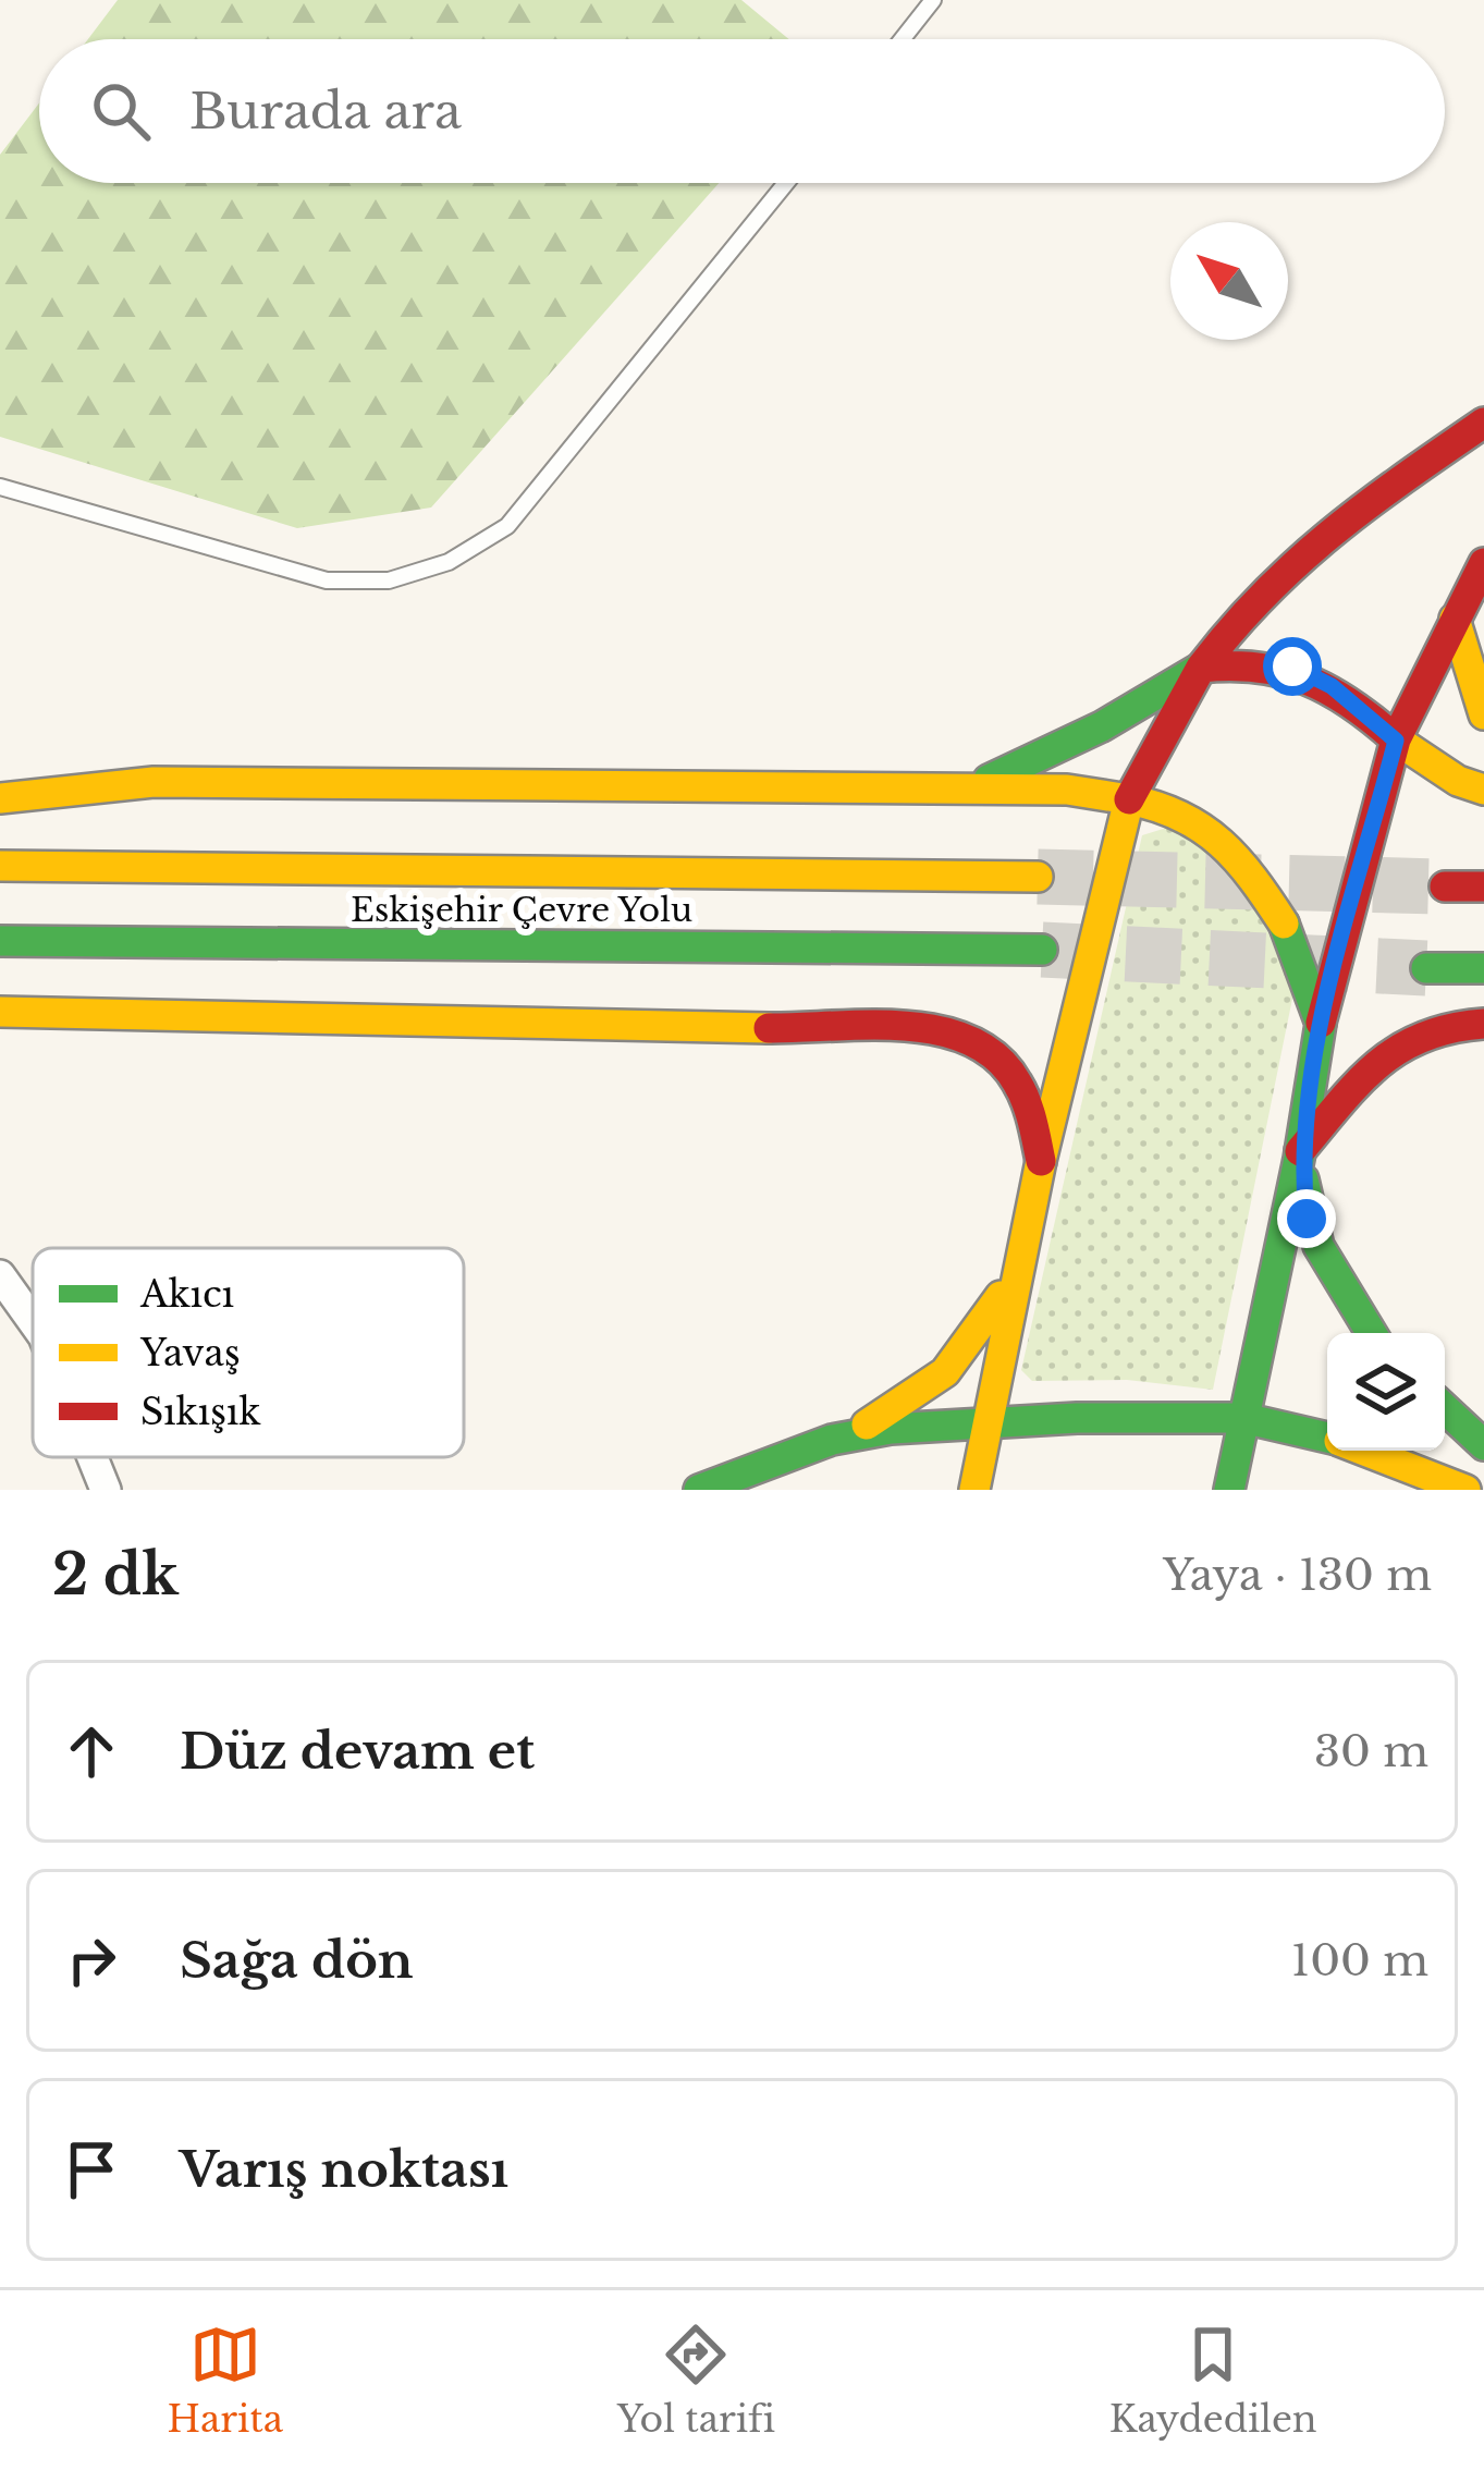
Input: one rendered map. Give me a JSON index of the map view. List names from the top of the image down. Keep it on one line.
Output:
{"streets":{"main road":["Eskişehir Çevre Yolu"]},"legend":["Akıcı","Yavaş","Sıkışık"],"north":"top left","page":{"search":"Burada ara","heading":["2 dk","Yaya · 130 m"],"list":[["Düz devam et","30 m"],["Sağa dön","100 m"],"Varış noktası"],"nav":["Harita","Yol tarifi","Kaydedilen"]}}
